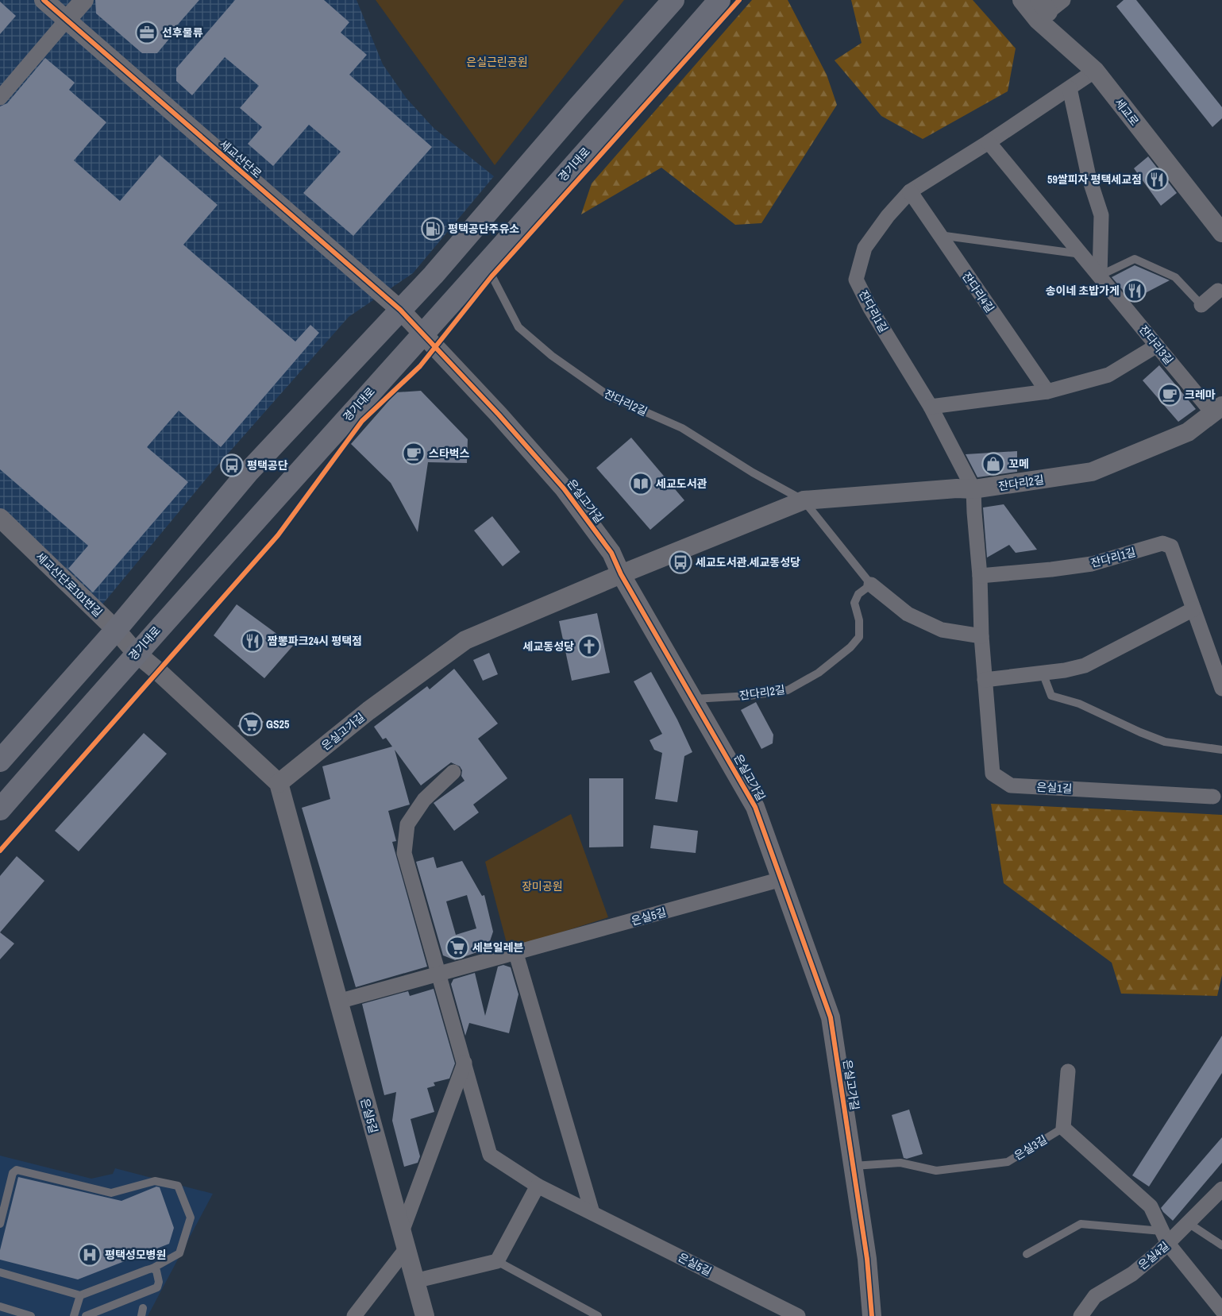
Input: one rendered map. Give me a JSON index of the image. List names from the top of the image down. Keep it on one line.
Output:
{"streets":{"main road":["경기대로"],"street":["세교로","세교산단로","잔다리4길","잔다리1길","잔다리3길","잔다리2길","은실고가길","세교산단로101번길","은실1길","은실5길","은실4길"],"lane":["은실3길"]},"crossings":[["세교로","잔다리1길"],["세교산단로","경기대로"],["세교산단로","은실고가길"],["경기대로","잔다리2길"],["경기대로","은실고가길"],["경기대로","세교산단로101번길"],["잔다리4길","잔다리1길"],["잔다리1길","잔다리3길"],["잔다리1길","잔다리2길"],["잔다리1길","은실1길"],["잔다리3길","잔다리2길"],["잔다리2길","은실고가길"],["은실고가길","세교산단로101번길"],["은실고가길","은실5길"],["은실고가길","은실3길"]],"parks":["은실근린공원","장미공원"],"places":{"office":["선후물류"],"restaurant":["59쌀피자 평택세교점","송이네 초밥가게","짬뽕파크24시 평택점"],"fuel station":["평택공단주유소"],"cafe":["크레마","스타벅스"],"shop":["꼬메"],"bus stop":["평택공단","세교도서관.세교동성당"],"library":["세교도서관"],"church":["세교동성당"],"supermarket":["GS25","세븐일레븐"],"hospital":["평택성모병원"]}}
